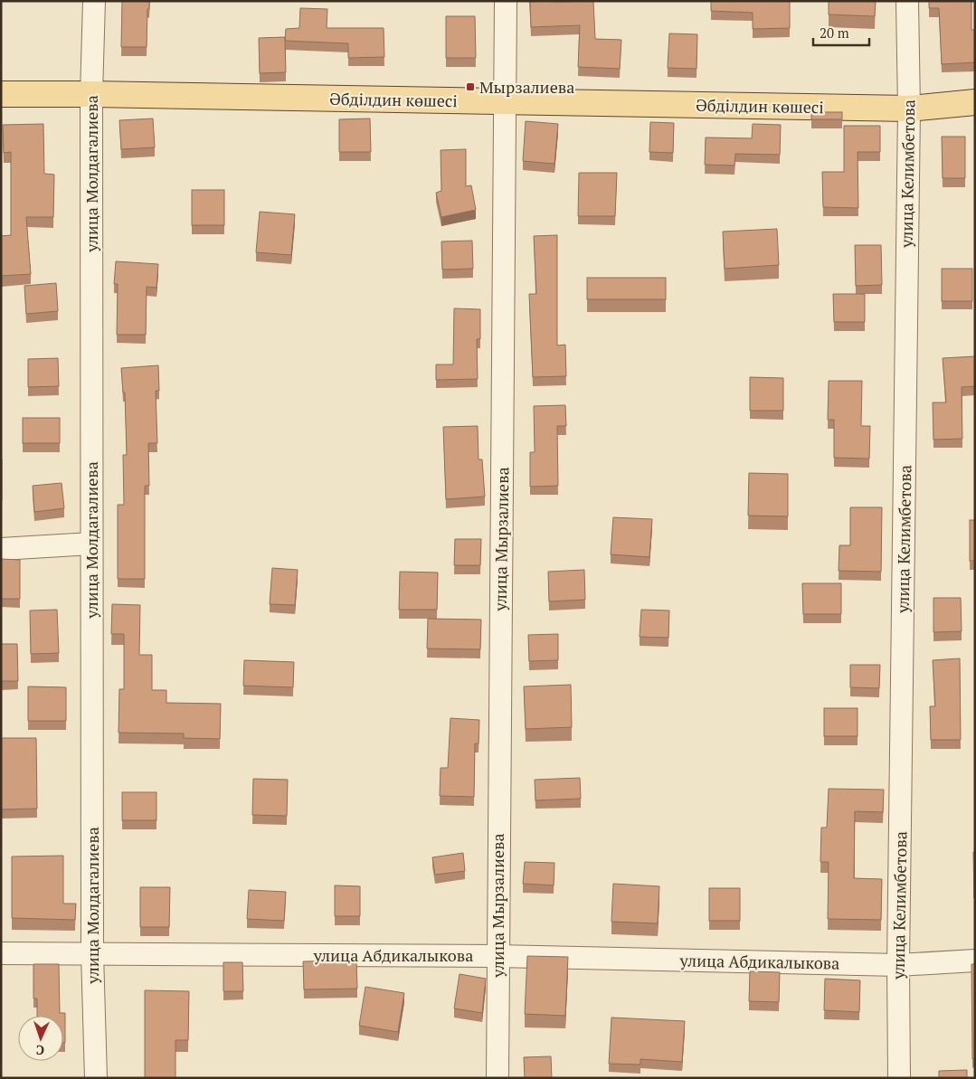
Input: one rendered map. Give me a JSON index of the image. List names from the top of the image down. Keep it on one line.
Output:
{"streets":{"main road":["Әбділдин көшесі"],"street":["улица Молдагалиева","улица Келимбетова","улица Мырзалиева","улица Абдикалыкова"]},"crossings":[["Әбділдин көшесі","улица Молдагалиева"],["Әбділдин көшесі","улица Келимбетова"],["Әбділдин көшесі","улица Мырзалиева"],["улица Молдагалиева","улица Абдикалыкова"],["улица Келимбетова","улица Абдикалыкова"],["улица Мырзалиева","улица Абдикалыкова"]],"places":{"transit":["Мырзалиева"]},"scale_bar":"20 m","north":"bottom"}
